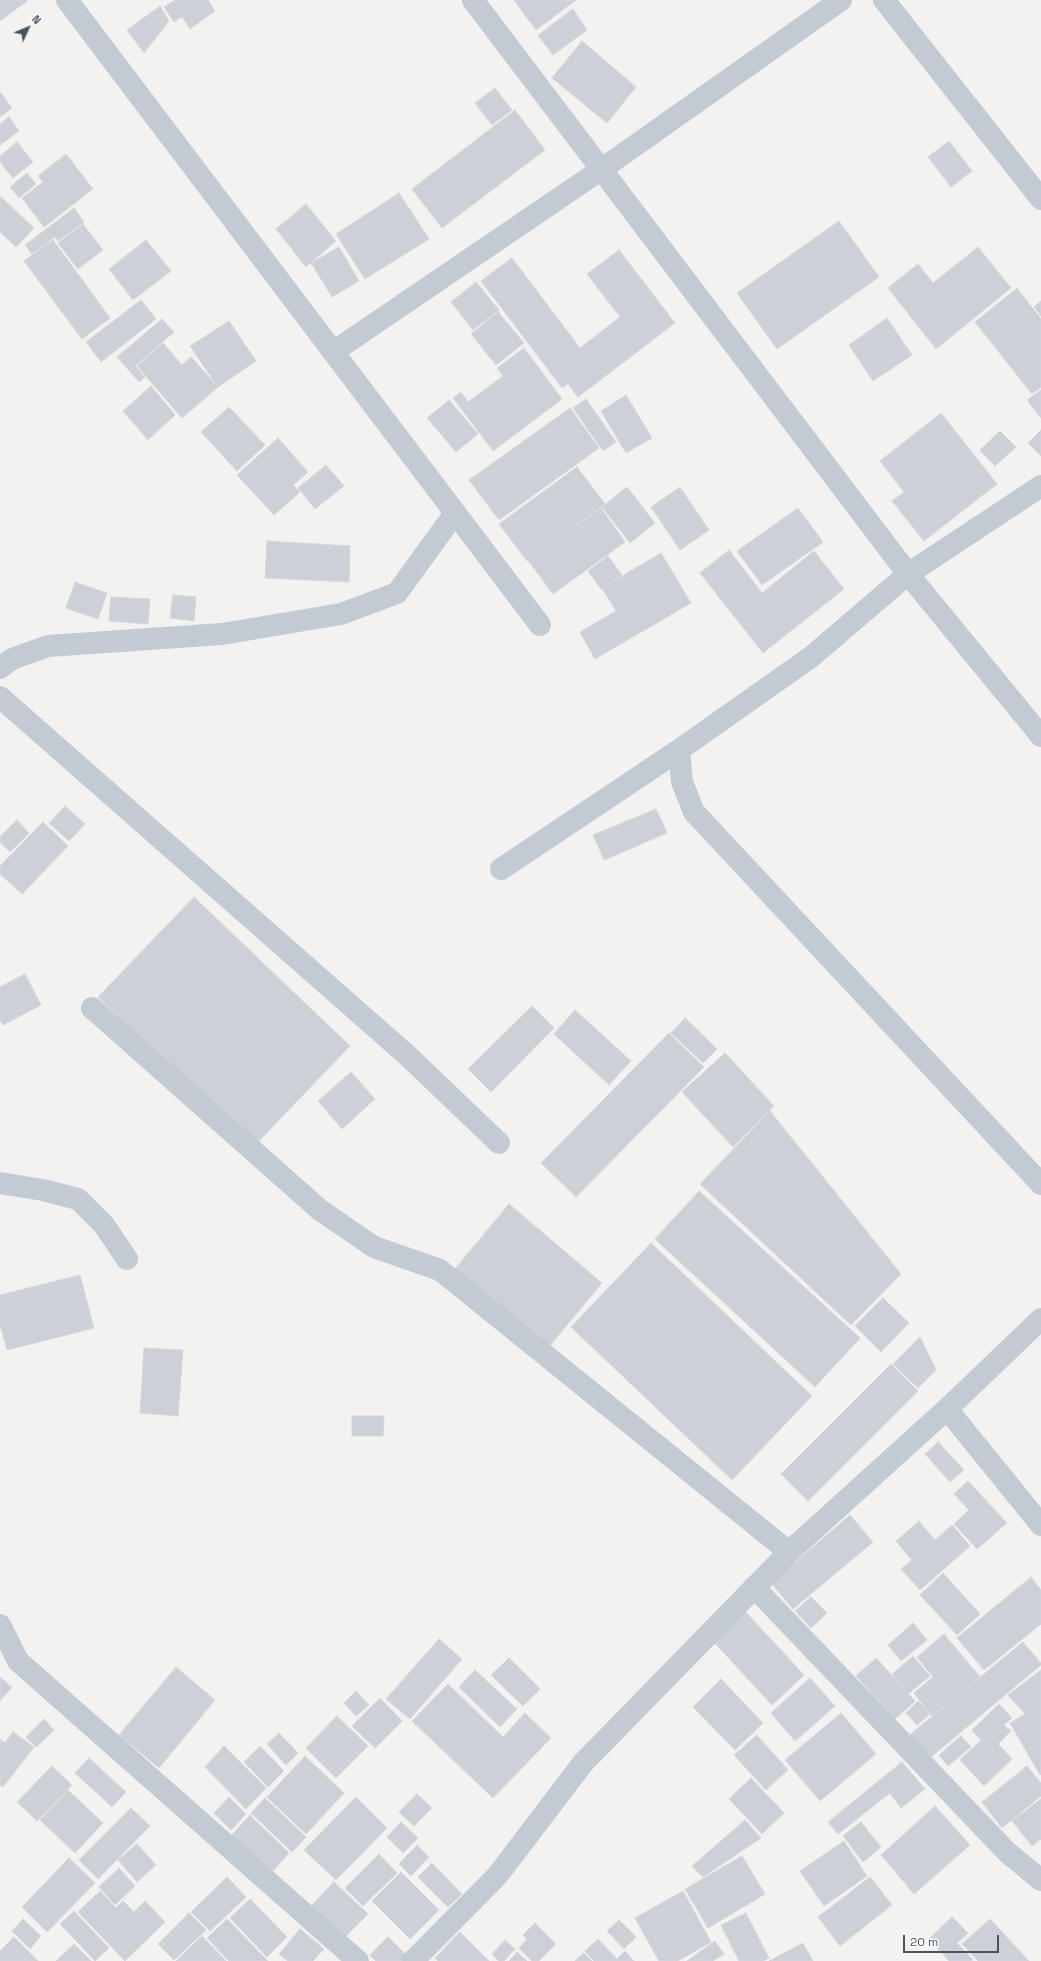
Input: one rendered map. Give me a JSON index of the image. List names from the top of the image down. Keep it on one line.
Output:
{"scale_bar":"20 m","north":"top right"}
